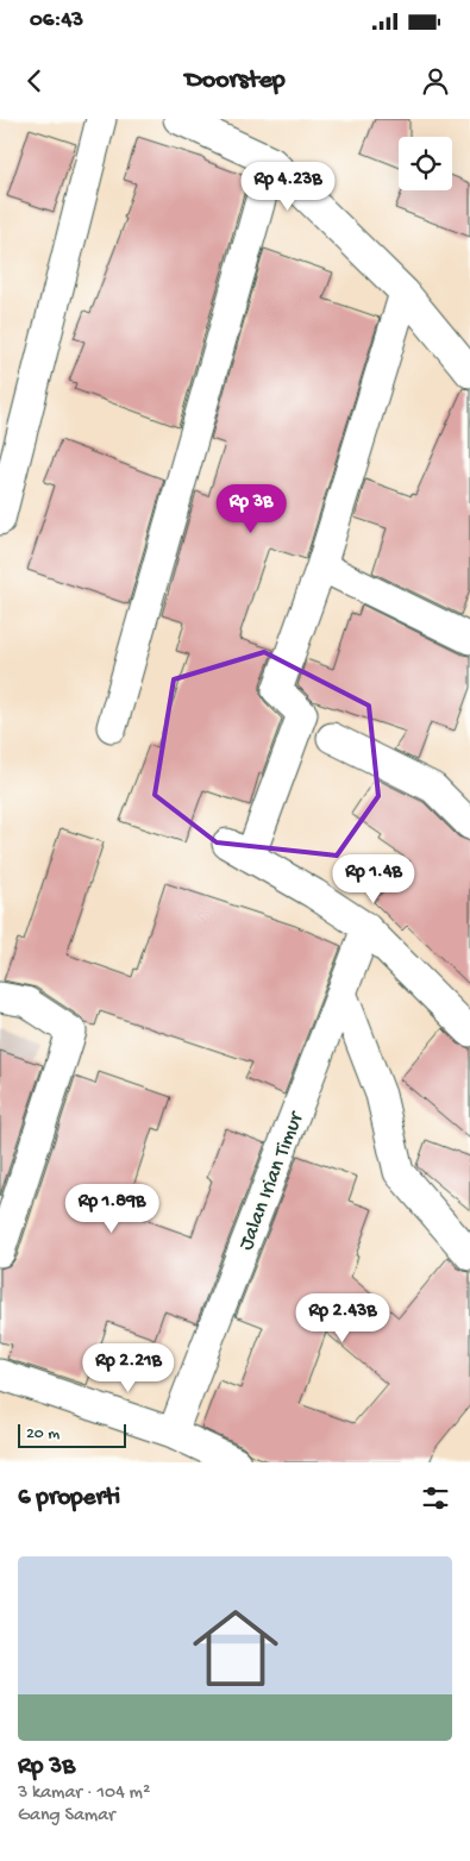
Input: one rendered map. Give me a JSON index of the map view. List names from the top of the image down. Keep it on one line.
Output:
{"streets":{"street":["Jalan Irian Timur"]},"scale_bar":"20 m","page":{"status":"06:43","header":"Doorstep","price":["Rp 4.23B","Rp 3B","Rp 1.4B","Rp 1.89B","Rp 2.43B","Rp 2.21B"],"scale":"20 m","heading":"6 properti","list":[{"name":"Rp 3B","note":"3 kamar · 104 m² · Gang Samar"}]}}
